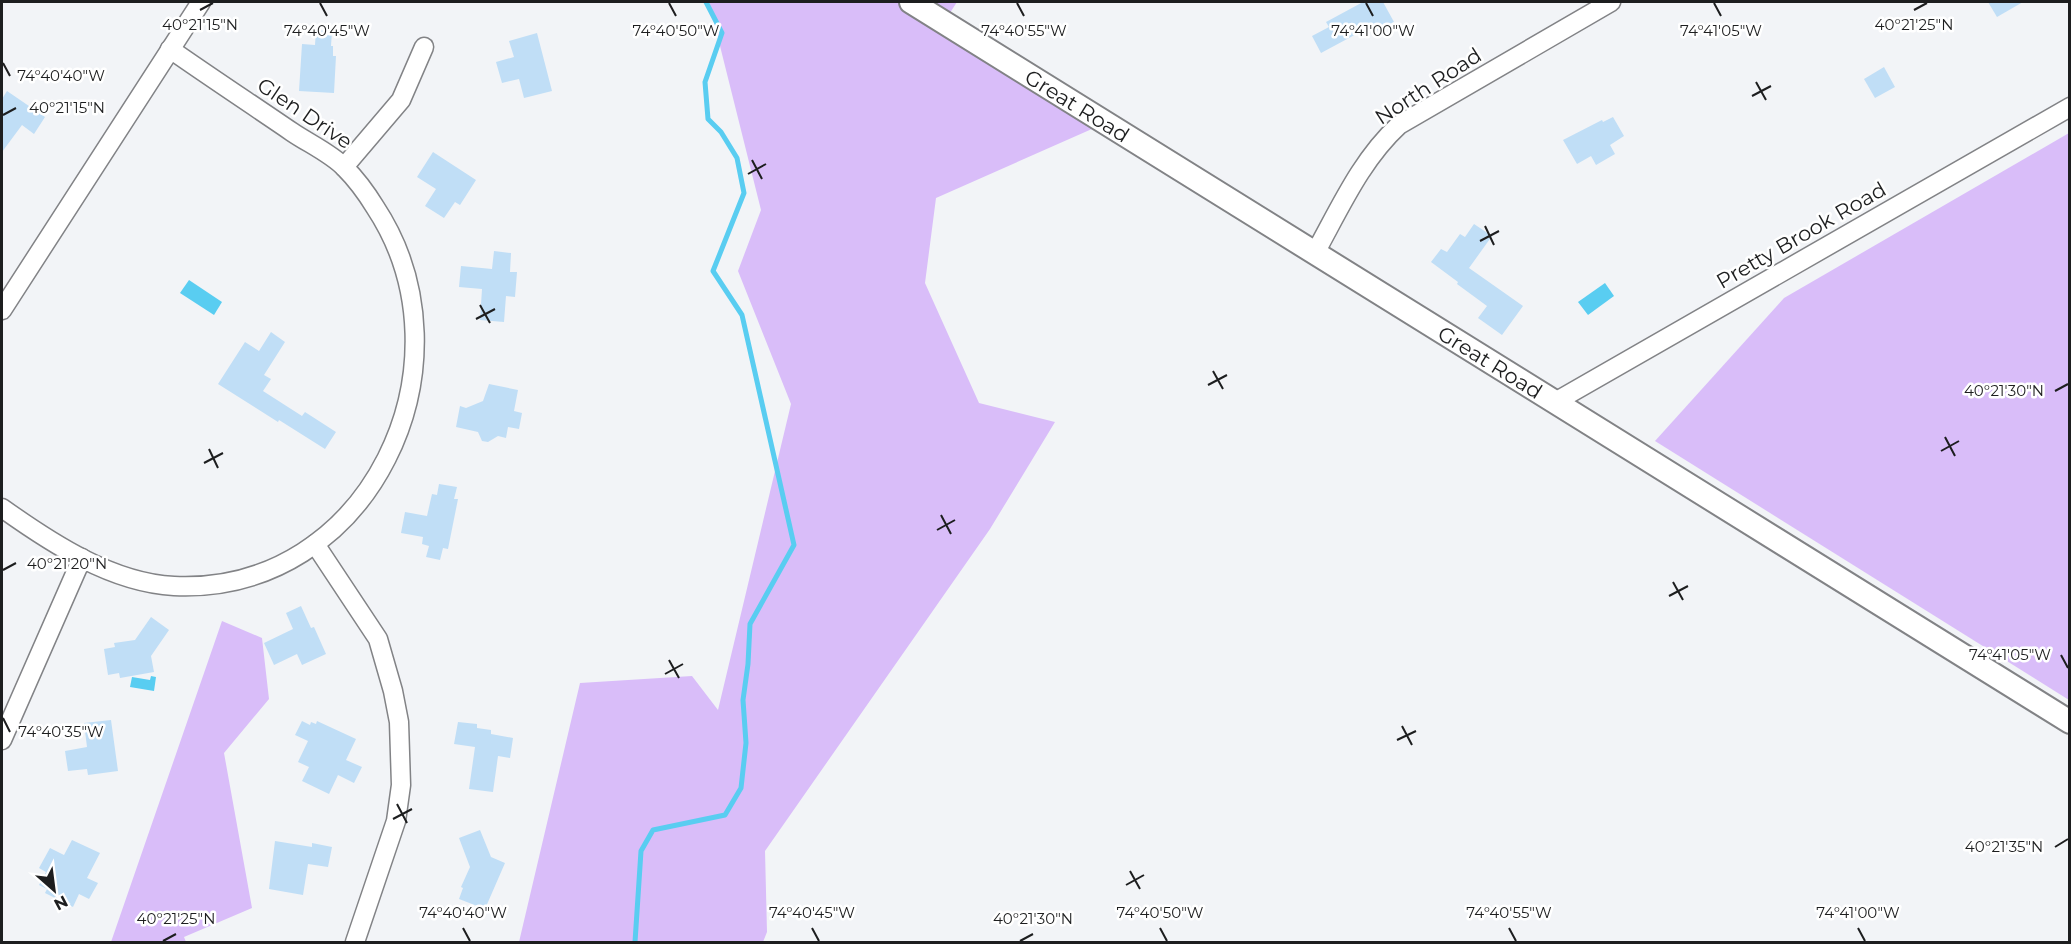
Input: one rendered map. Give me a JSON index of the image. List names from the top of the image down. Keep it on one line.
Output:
{"streets":{"street":["North Road","Great Road","Glen Drive","Pretty Brook Road"]},"crossings":[["North Road","Great Road"],["Great Road","Pretty Brook Road"]],"north":"bottom right","coordinates":["40°21'15\"N","40°21'25\"N","74°40'45\"W","74°40'50\"W","74°40'55\"W","74°41'00\"W","74°41'05\"W","74°40'40\"W","40°21'30\"N","40°21'20\"N","74°40'35\"W","40°21'35\"N"]}
